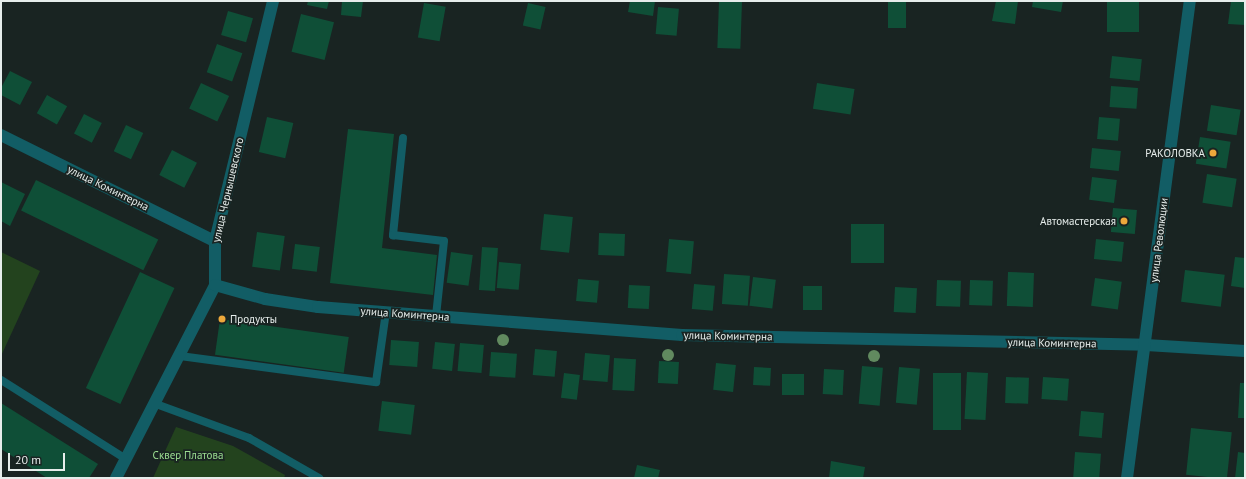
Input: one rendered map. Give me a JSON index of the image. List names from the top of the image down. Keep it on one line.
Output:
{"streets":{"street":["улица Коминтерна","улица Чернышевского","улица Революции"]},"crossings":[["улица Коминтерна","улица Чернышевского"],["улица Коминтерна","улица Революции"]],"parks":["Сквер Платова"],"places":["РАКОЛОВКА","Автомастерская","Продукты"],"scale_bar":"20 m"}
